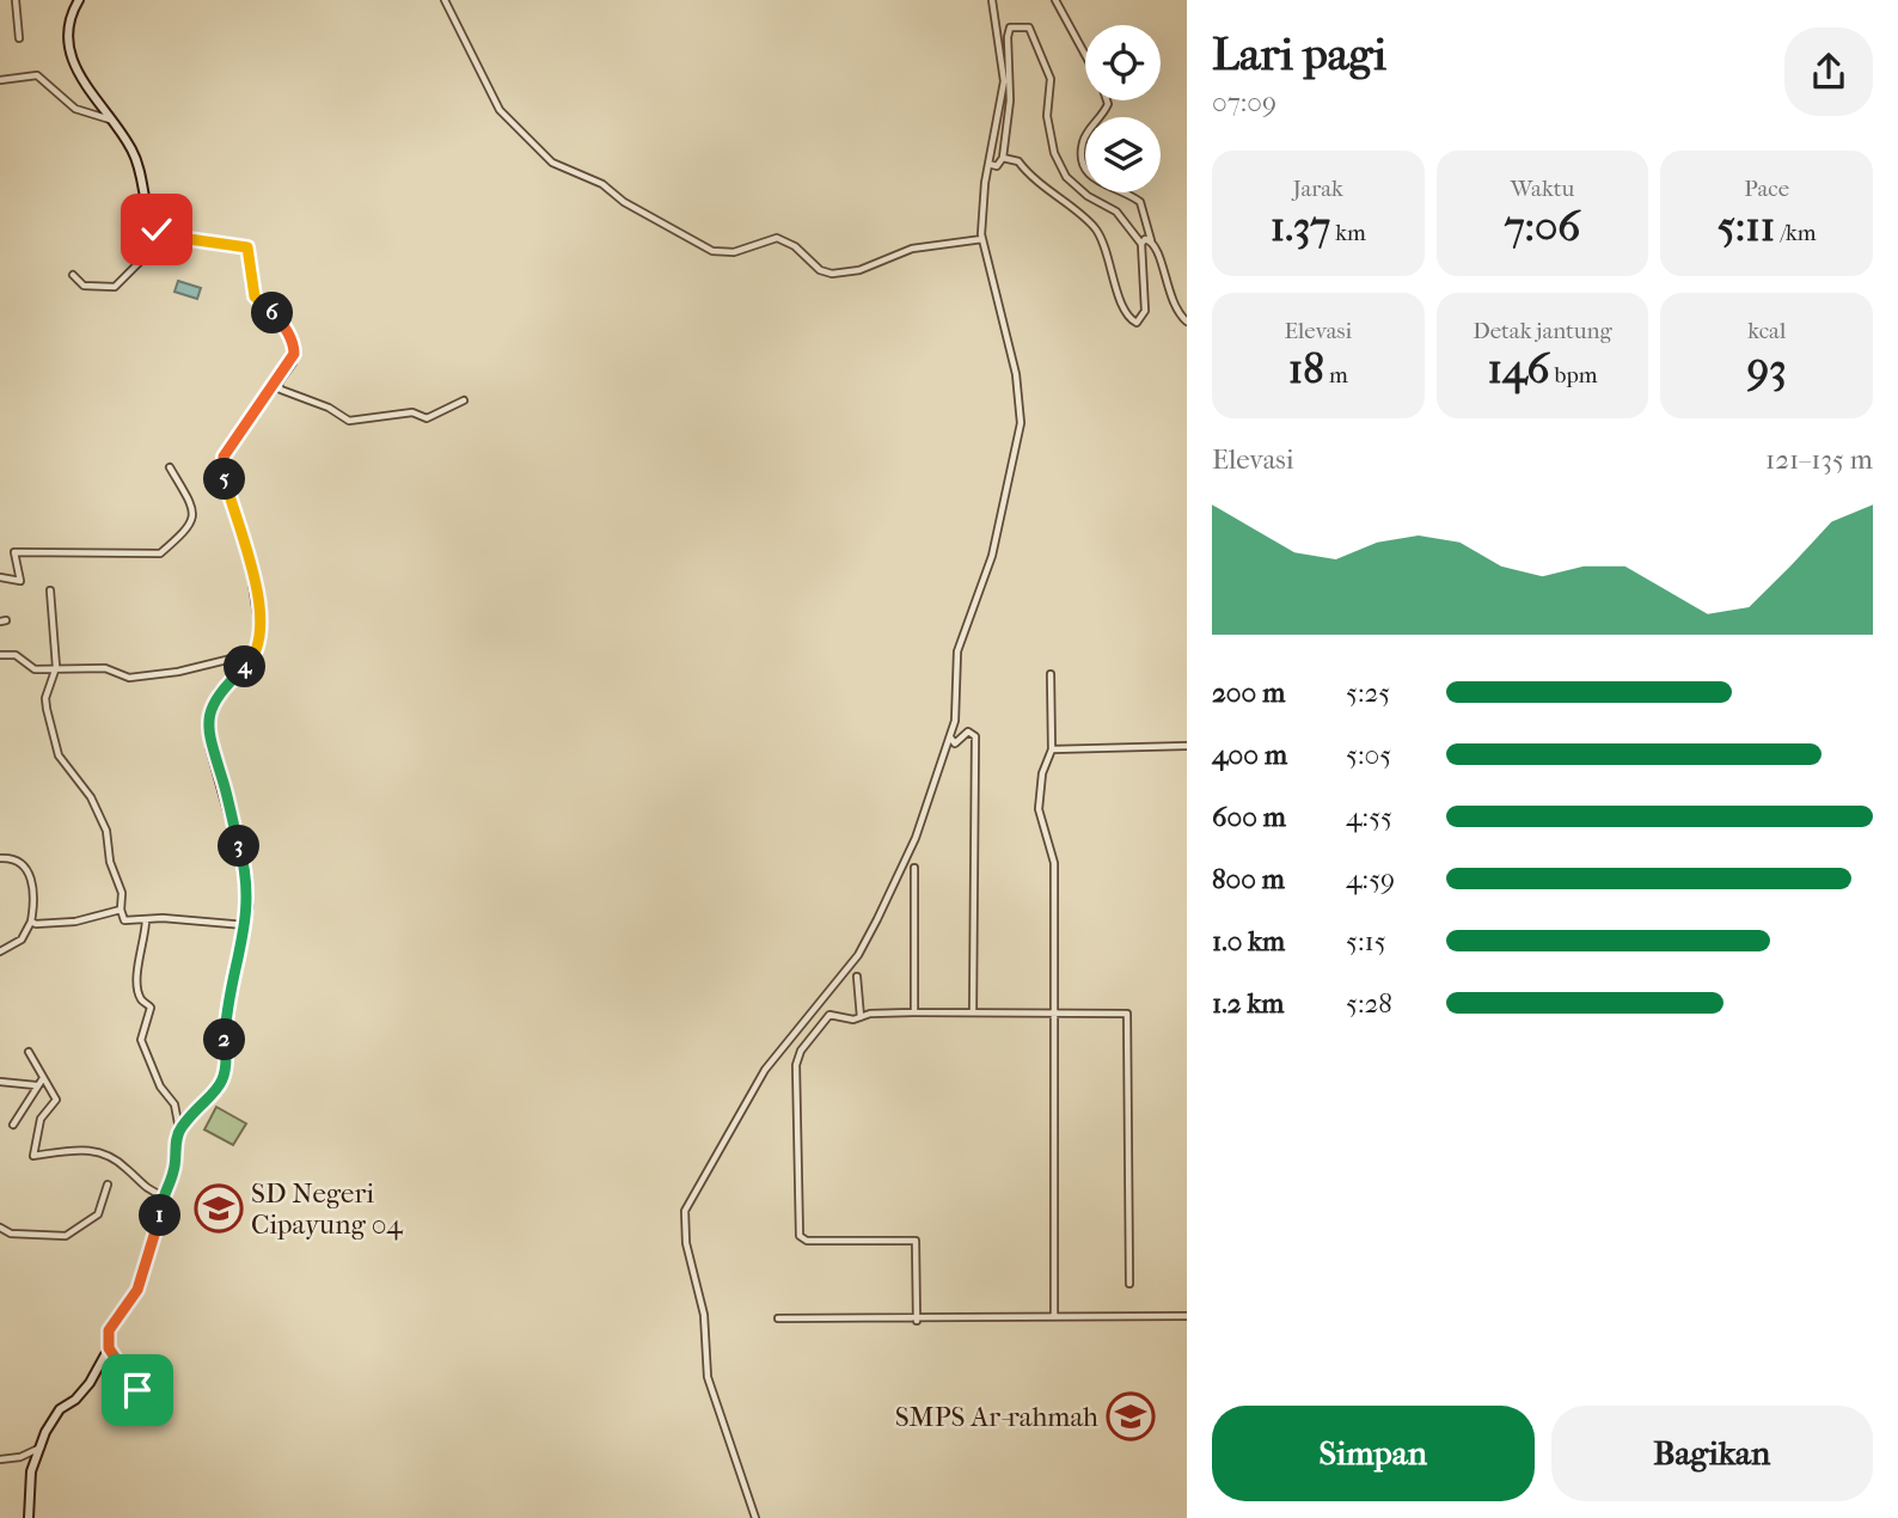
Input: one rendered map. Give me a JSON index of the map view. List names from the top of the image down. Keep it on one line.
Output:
{"places":{"school or university":["SD Negeri Cipayung 04","SMPS Ar-rahmah"]},"page":{"heading":["Lari pagi","07:09"],"stats":[["Jarak","1.37 km"],["Waktu","7:06"],["Pace","5:11 /km"],["Elevasi","18 m"],["Detak jantung","146 bpm"],["kcal","93"]],"pins":["6","5","4","3","2","1"],"chart":["Elevasi","121–135 m"],"list":[{"name":"200 m","note":"5:25"},{"name":"400 m","note":"5:05"},{"name":"600 m","note":"4:55"},{"name":"800 m","note":"4:59"},{"name":"1.0 km","note":"5:15"},{"name":"1.2 km","note":"5:28"}],"buttons":["Simpan","Bagikan"]}}
